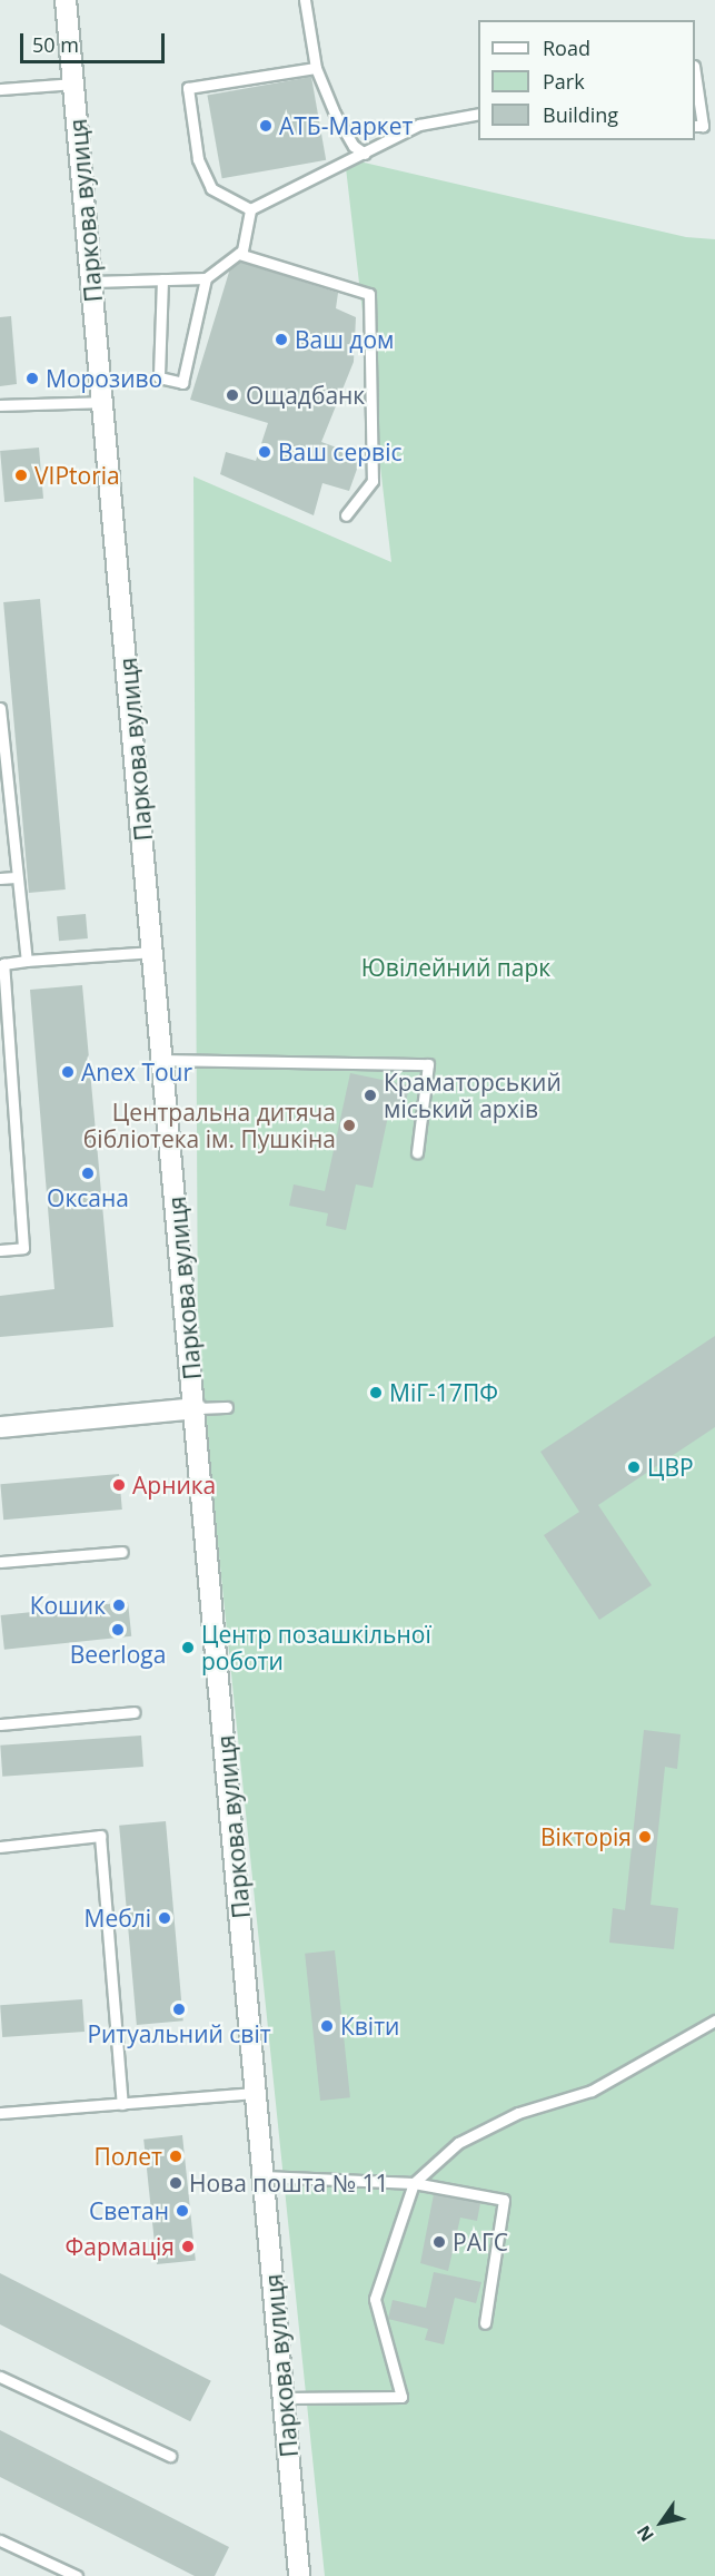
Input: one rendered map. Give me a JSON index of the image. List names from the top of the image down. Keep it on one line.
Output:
{"streets":{"street":["Паркова вулиця"]},"parks":["Ювілейний парк"],"places":["АТБ-Маркет","Ваш дом","Морозиво","Ощадбанк","Ваш сервіс","VIPtoria","Anex Tour","Краматорський міський архів","Центральна дитяча бібліотека ім. Пушкіна","Оксана","МіГ-17ПФ","ЦВР","Арника","Кошик","Beerloga","Центр позашкільної роботи","Вікторія","Меблі","Ритуальний світ","Квіти","Полет","Нова пошта № 11","Светан","РАГС","Фармація"],"legend":["Road","Park","Building"],"scale_bar":"50 m","north":"bottom left"}
